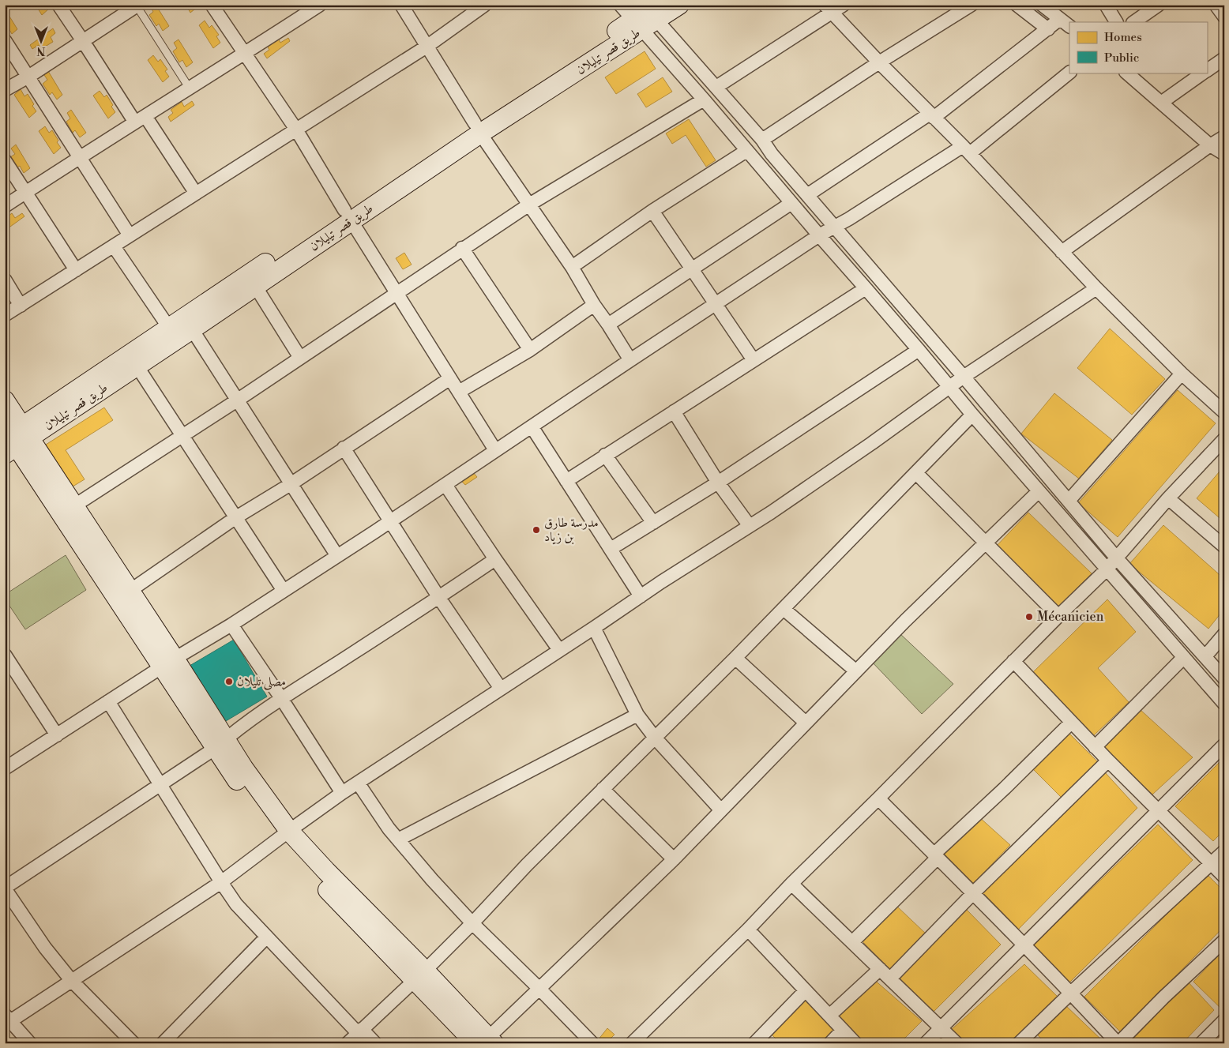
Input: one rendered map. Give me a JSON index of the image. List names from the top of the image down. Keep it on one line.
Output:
{"streets":{"main road":["طريق قصر تيليلان"]},"places":["مدرسة طارق بن زياد","Mécanicien","مصلى تليلان"],"legend":["Homes","Public"],"north":"bottom"}
